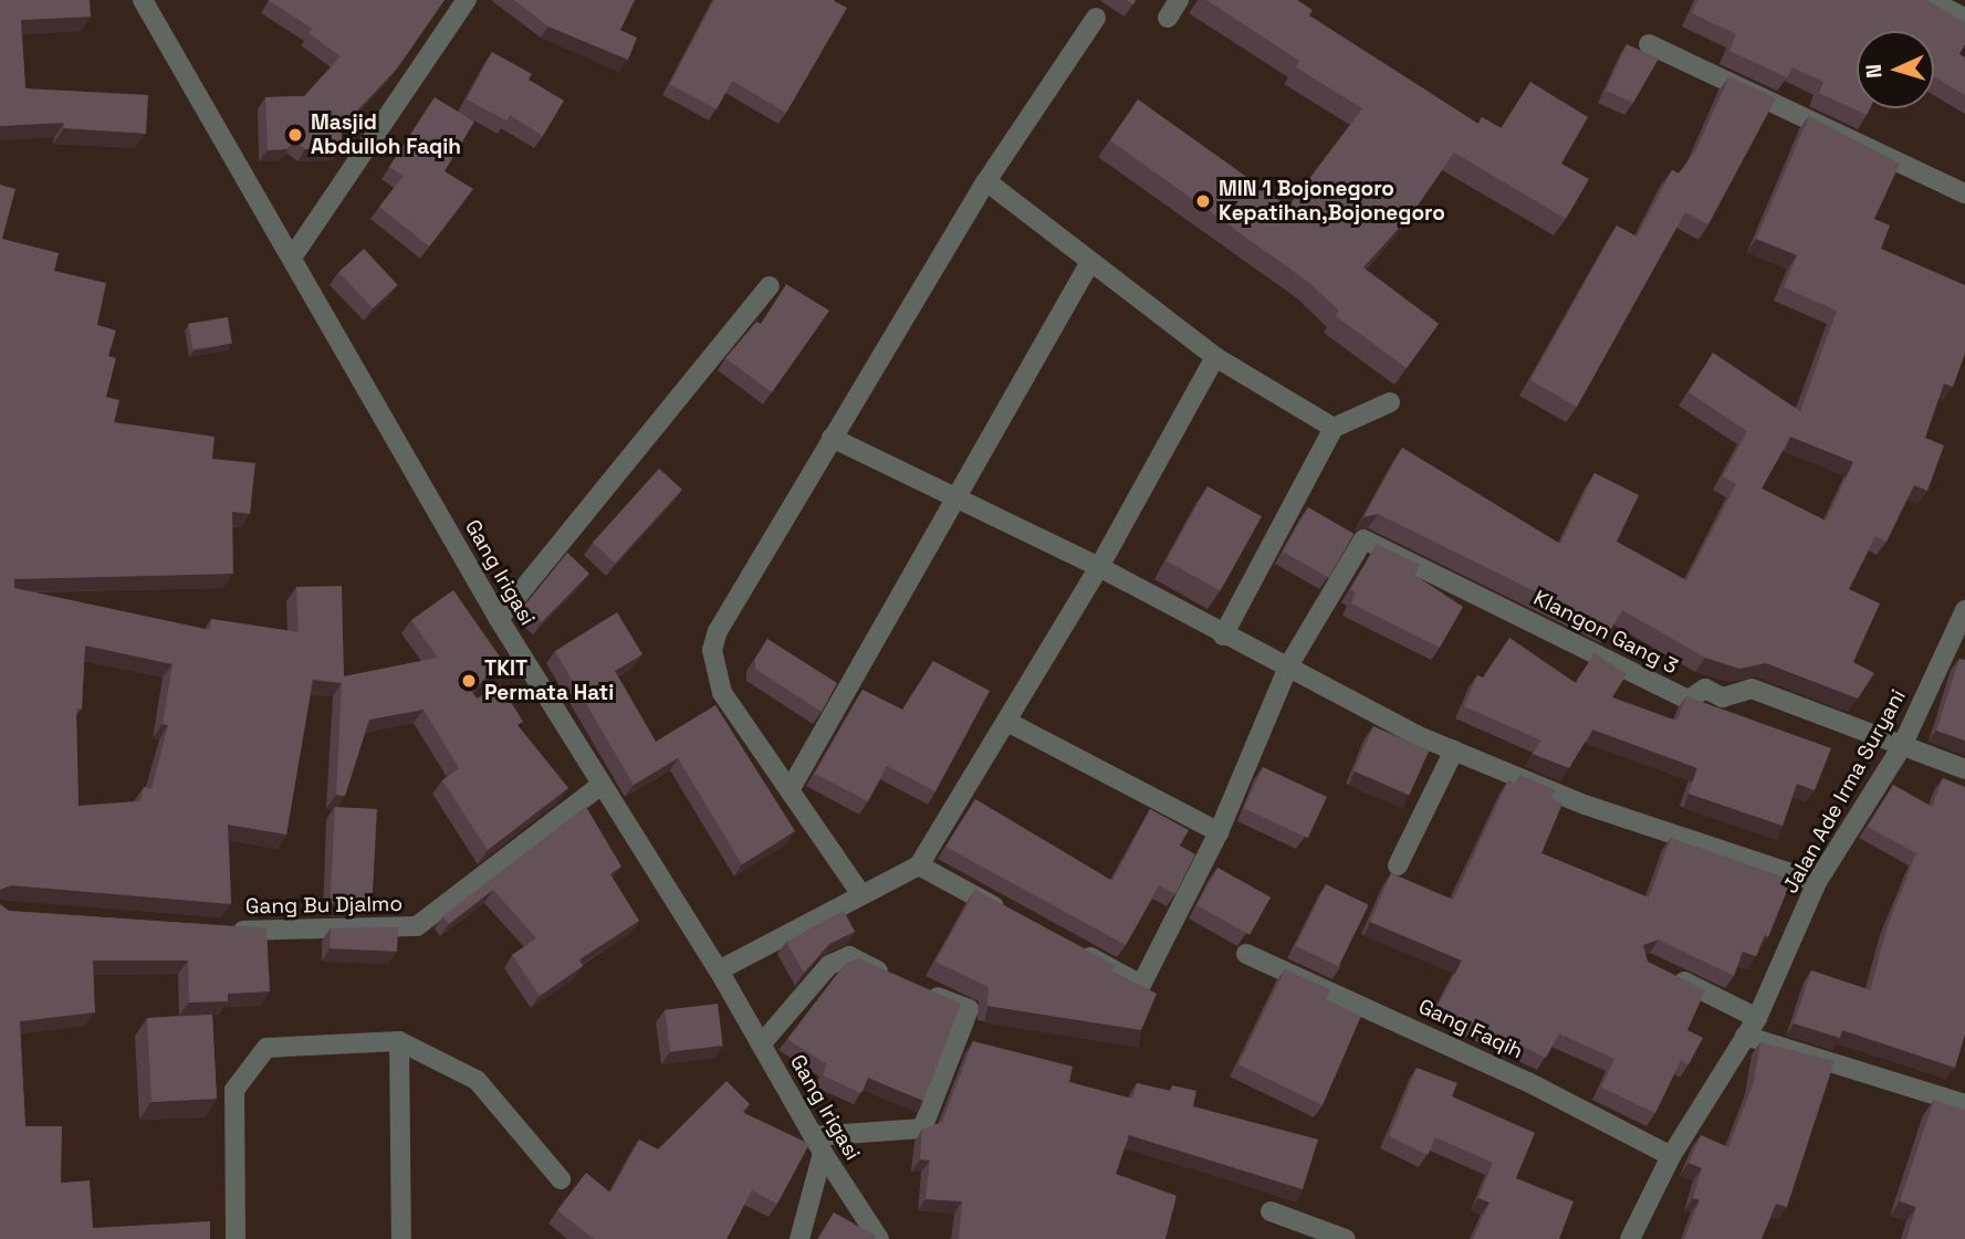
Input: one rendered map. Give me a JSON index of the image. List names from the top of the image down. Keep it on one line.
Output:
{"streets":{"street":["Gang Irigasi","Klangon Gang 3","Jalan Ade Irma Suryani","Gang Bu Djalmo","Gang Faqih"]},"crossings":[["Gang Irigasi","Gang Bu Djalmo"],["Klangon Gang 3","Jalan Ade Irma Suryani"],["Jalan Ade Irma Suryani","Gang Faqih"]],"places":["Masjid Abdulloh Faqih","MIN 1 Bojonegoro Kepatihan,Bojonegoro","TKIT Permata Hati"],"north":"left"}
